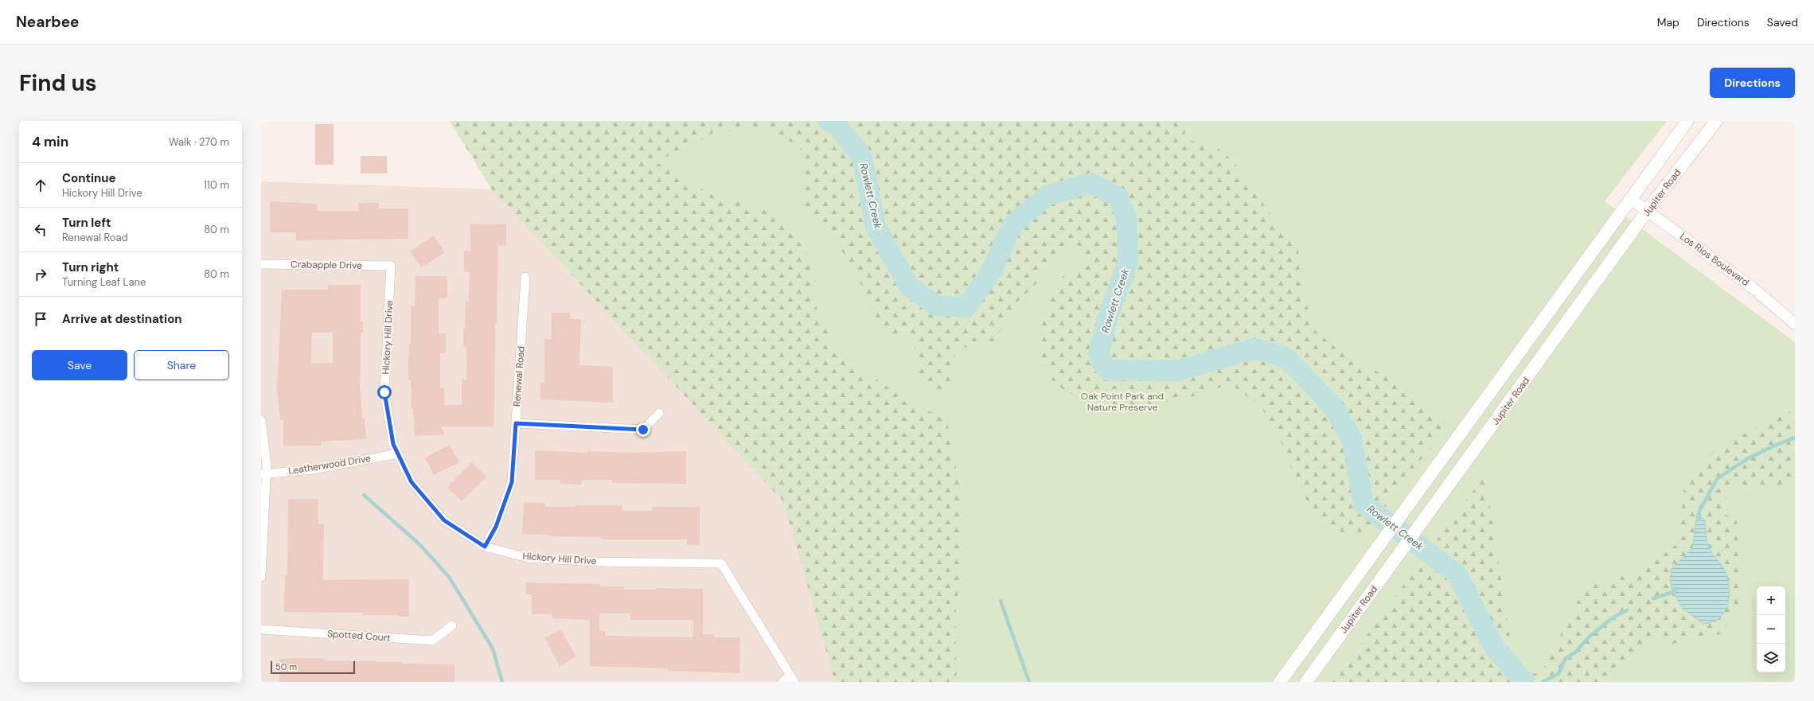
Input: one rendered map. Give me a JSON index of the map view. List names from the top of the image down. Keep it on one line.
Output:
{"streets":{"main road":["Jupiter Road"],"street":["Los Rios Boulevard","Crabapple Drive","Hickory Hill Drive","Renewal Road","Leatherwood Drive","Spotted Court"]},"crossings":[["Jupiter Road","Los Rios Boulevard"],["Crabapple Drive","Hickory Hill Drive"],["Hickory Hill Drive","Renewal Road"],["Hickory Hill Drive","Leatherwood Drive"]],"water":["Rowlett Creek"],"parks":["Oak Point Park and Nature Preserve"],"scale_bar":"50 m","page":{"header":"Nearbee","nav":["Map","Directions","Saved"],"buttons":["Directions",["Save","Share"]],"title":"Find us","heading":["4 min","Walk · 270 m"],"list":[["Continue","Hickory Hill Drive","110 m"],["Turn left","Renewal Road","80 m"],["Turn right","Turning Leaf Lane","80 m"],"Arrive at destination"],"map_buttons":["+","−"],"scale":"50 m"}}
